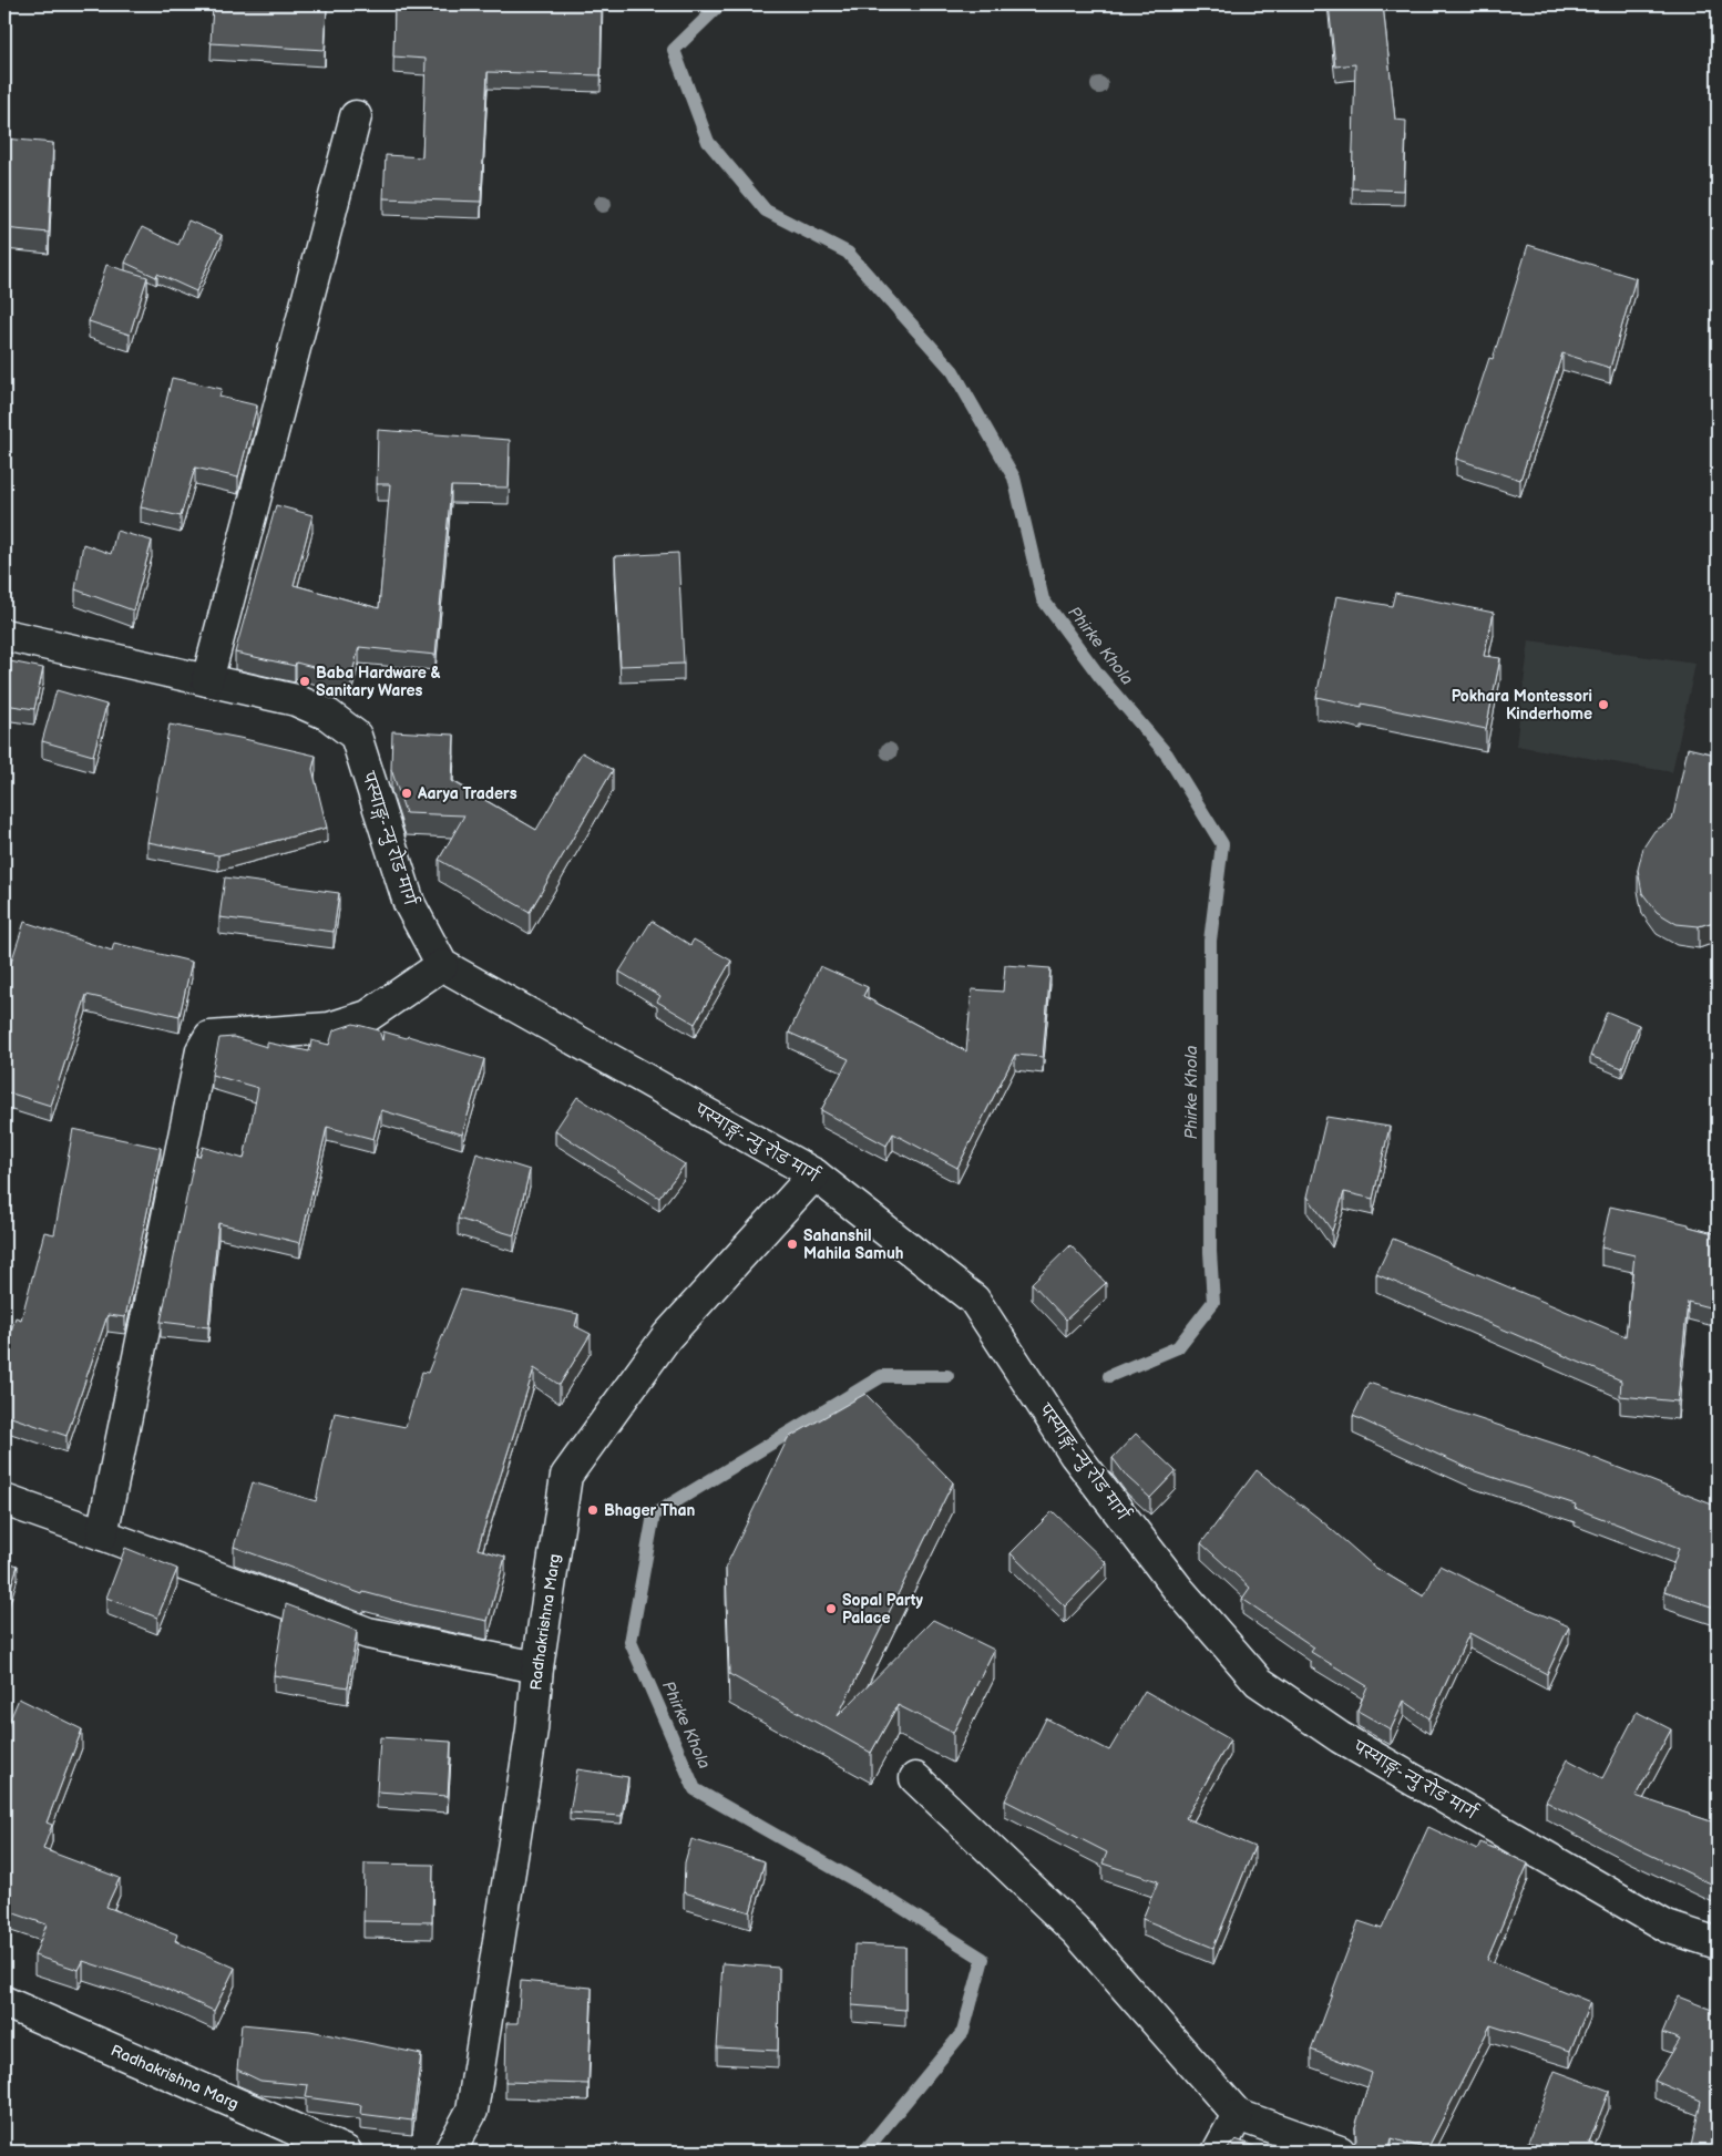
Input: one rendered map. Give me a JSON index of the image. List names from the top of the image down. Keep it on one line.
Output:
{"streets":{"street":["पस्याङ्ग- न्यु रोड मार्ग","Radhakrishna Marg"]},"crossings":[["पस्याङ्ग- न्यु रोड मार्ग","Radhakrishna Marg"]],"water":["Phirke Khola"],"places":["Baba Hardware & Sanitary Wares","Pokhara Montessori Kinderhome","Aarya Traders","Sahanshil Mahila Samuh","Bhager Than","Sopal Party Palace"]}
